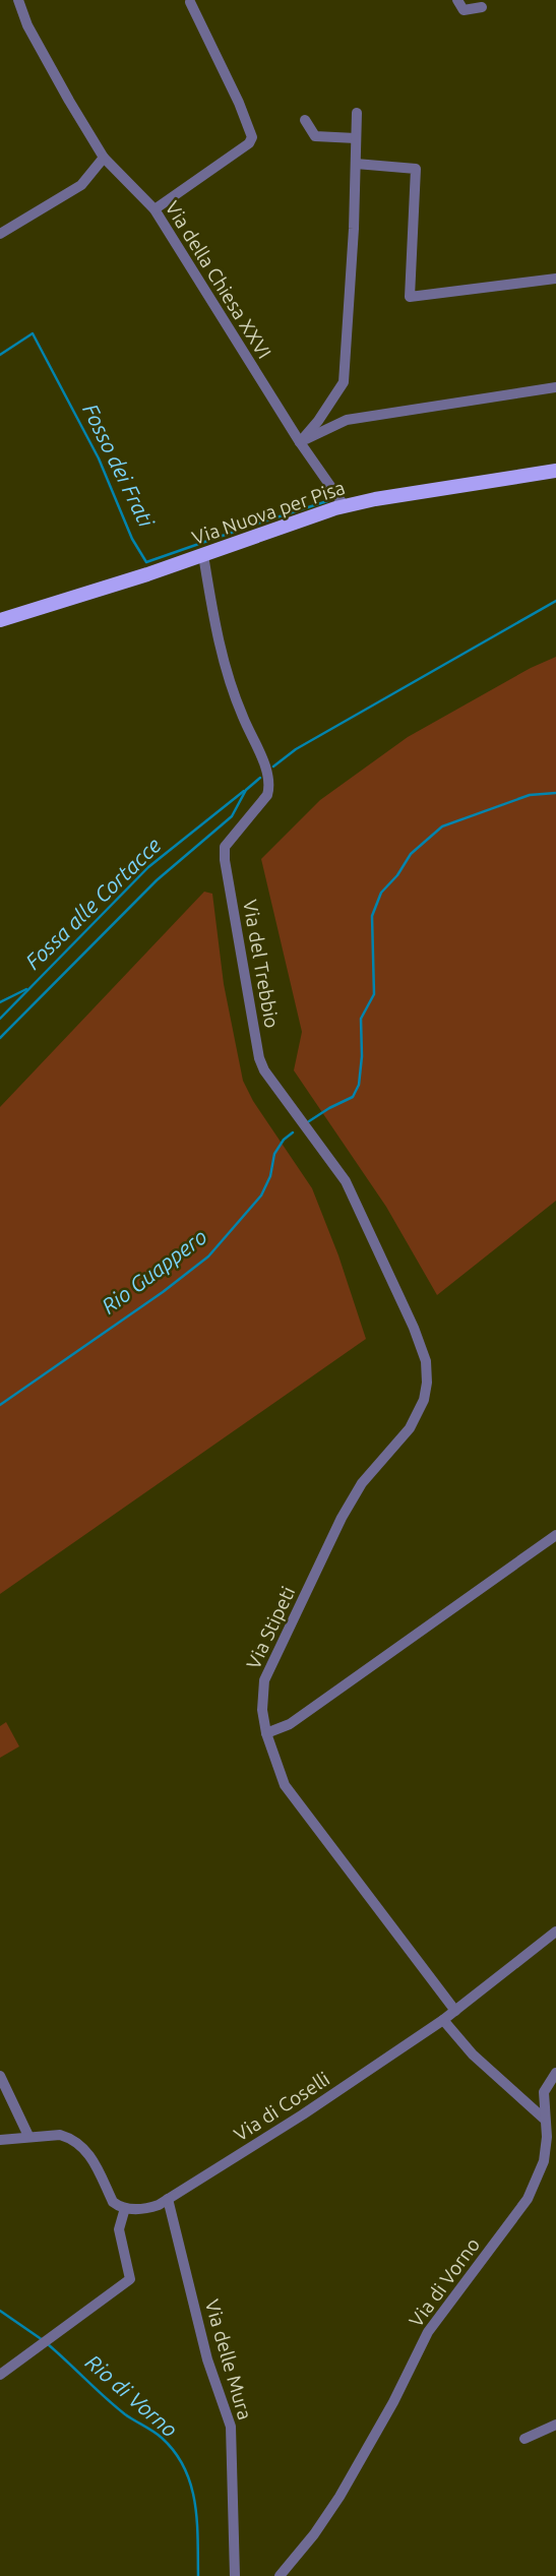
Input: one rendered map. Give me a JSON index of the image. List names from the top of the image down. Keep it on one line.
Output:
{"streets":{"main road":["Via Nuova per Pisa"],"street":["Via della Chiesa XXVI","Via del Trebbio","Via Stipeti","Via di Coselli","Via di Vorno","Via delle Mura"]},"crossings":[["Via della Chiesa XXVI","Via Nuova per Pisa"],["Via Nuova per Pisa","Via del Trebbio"],["Via del Trebbio","Via Stipeti"],["Via Stipeti","Via di Coselli"],["Via di Coselli","Via delle Mura"]],"water":["Fosso dei Frati","Fossa alle Cortacce","Rio Guappero","Rio di Vorno"]}
